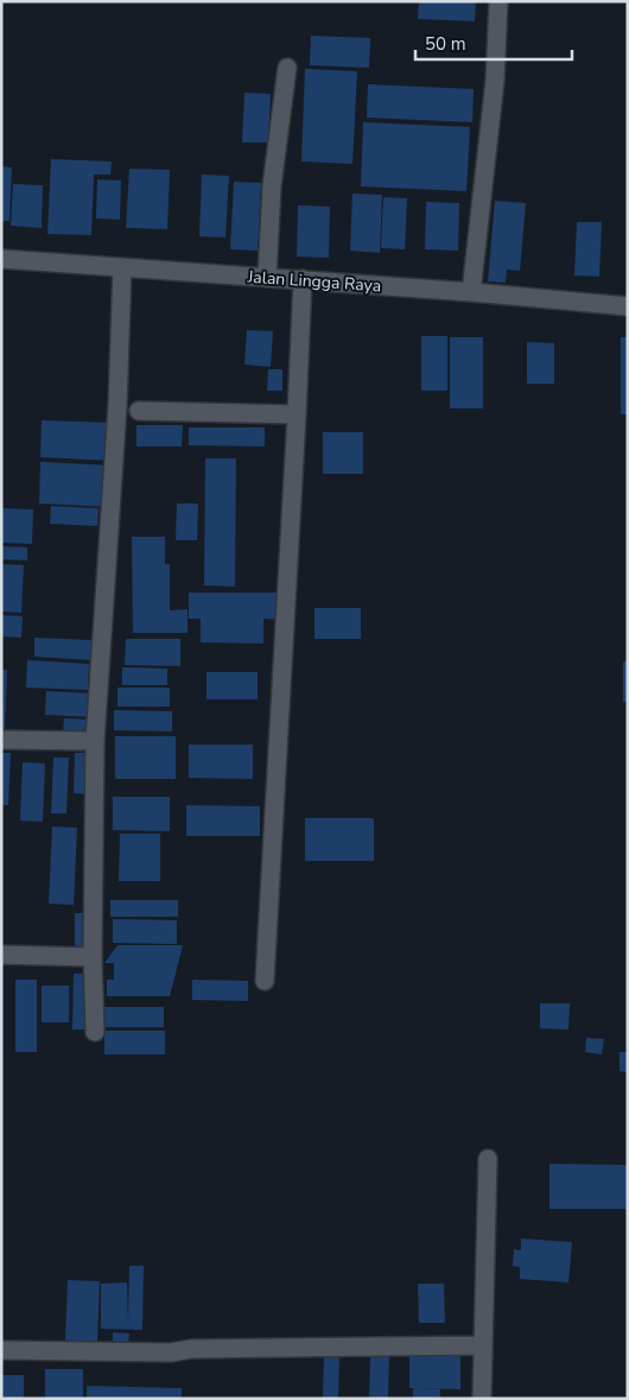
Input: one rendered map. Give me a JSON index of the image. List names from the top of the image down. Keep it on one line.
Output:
{"streets":{"street":["Jalan Lingga Raya"]},"scale_bar":"50 m"}
